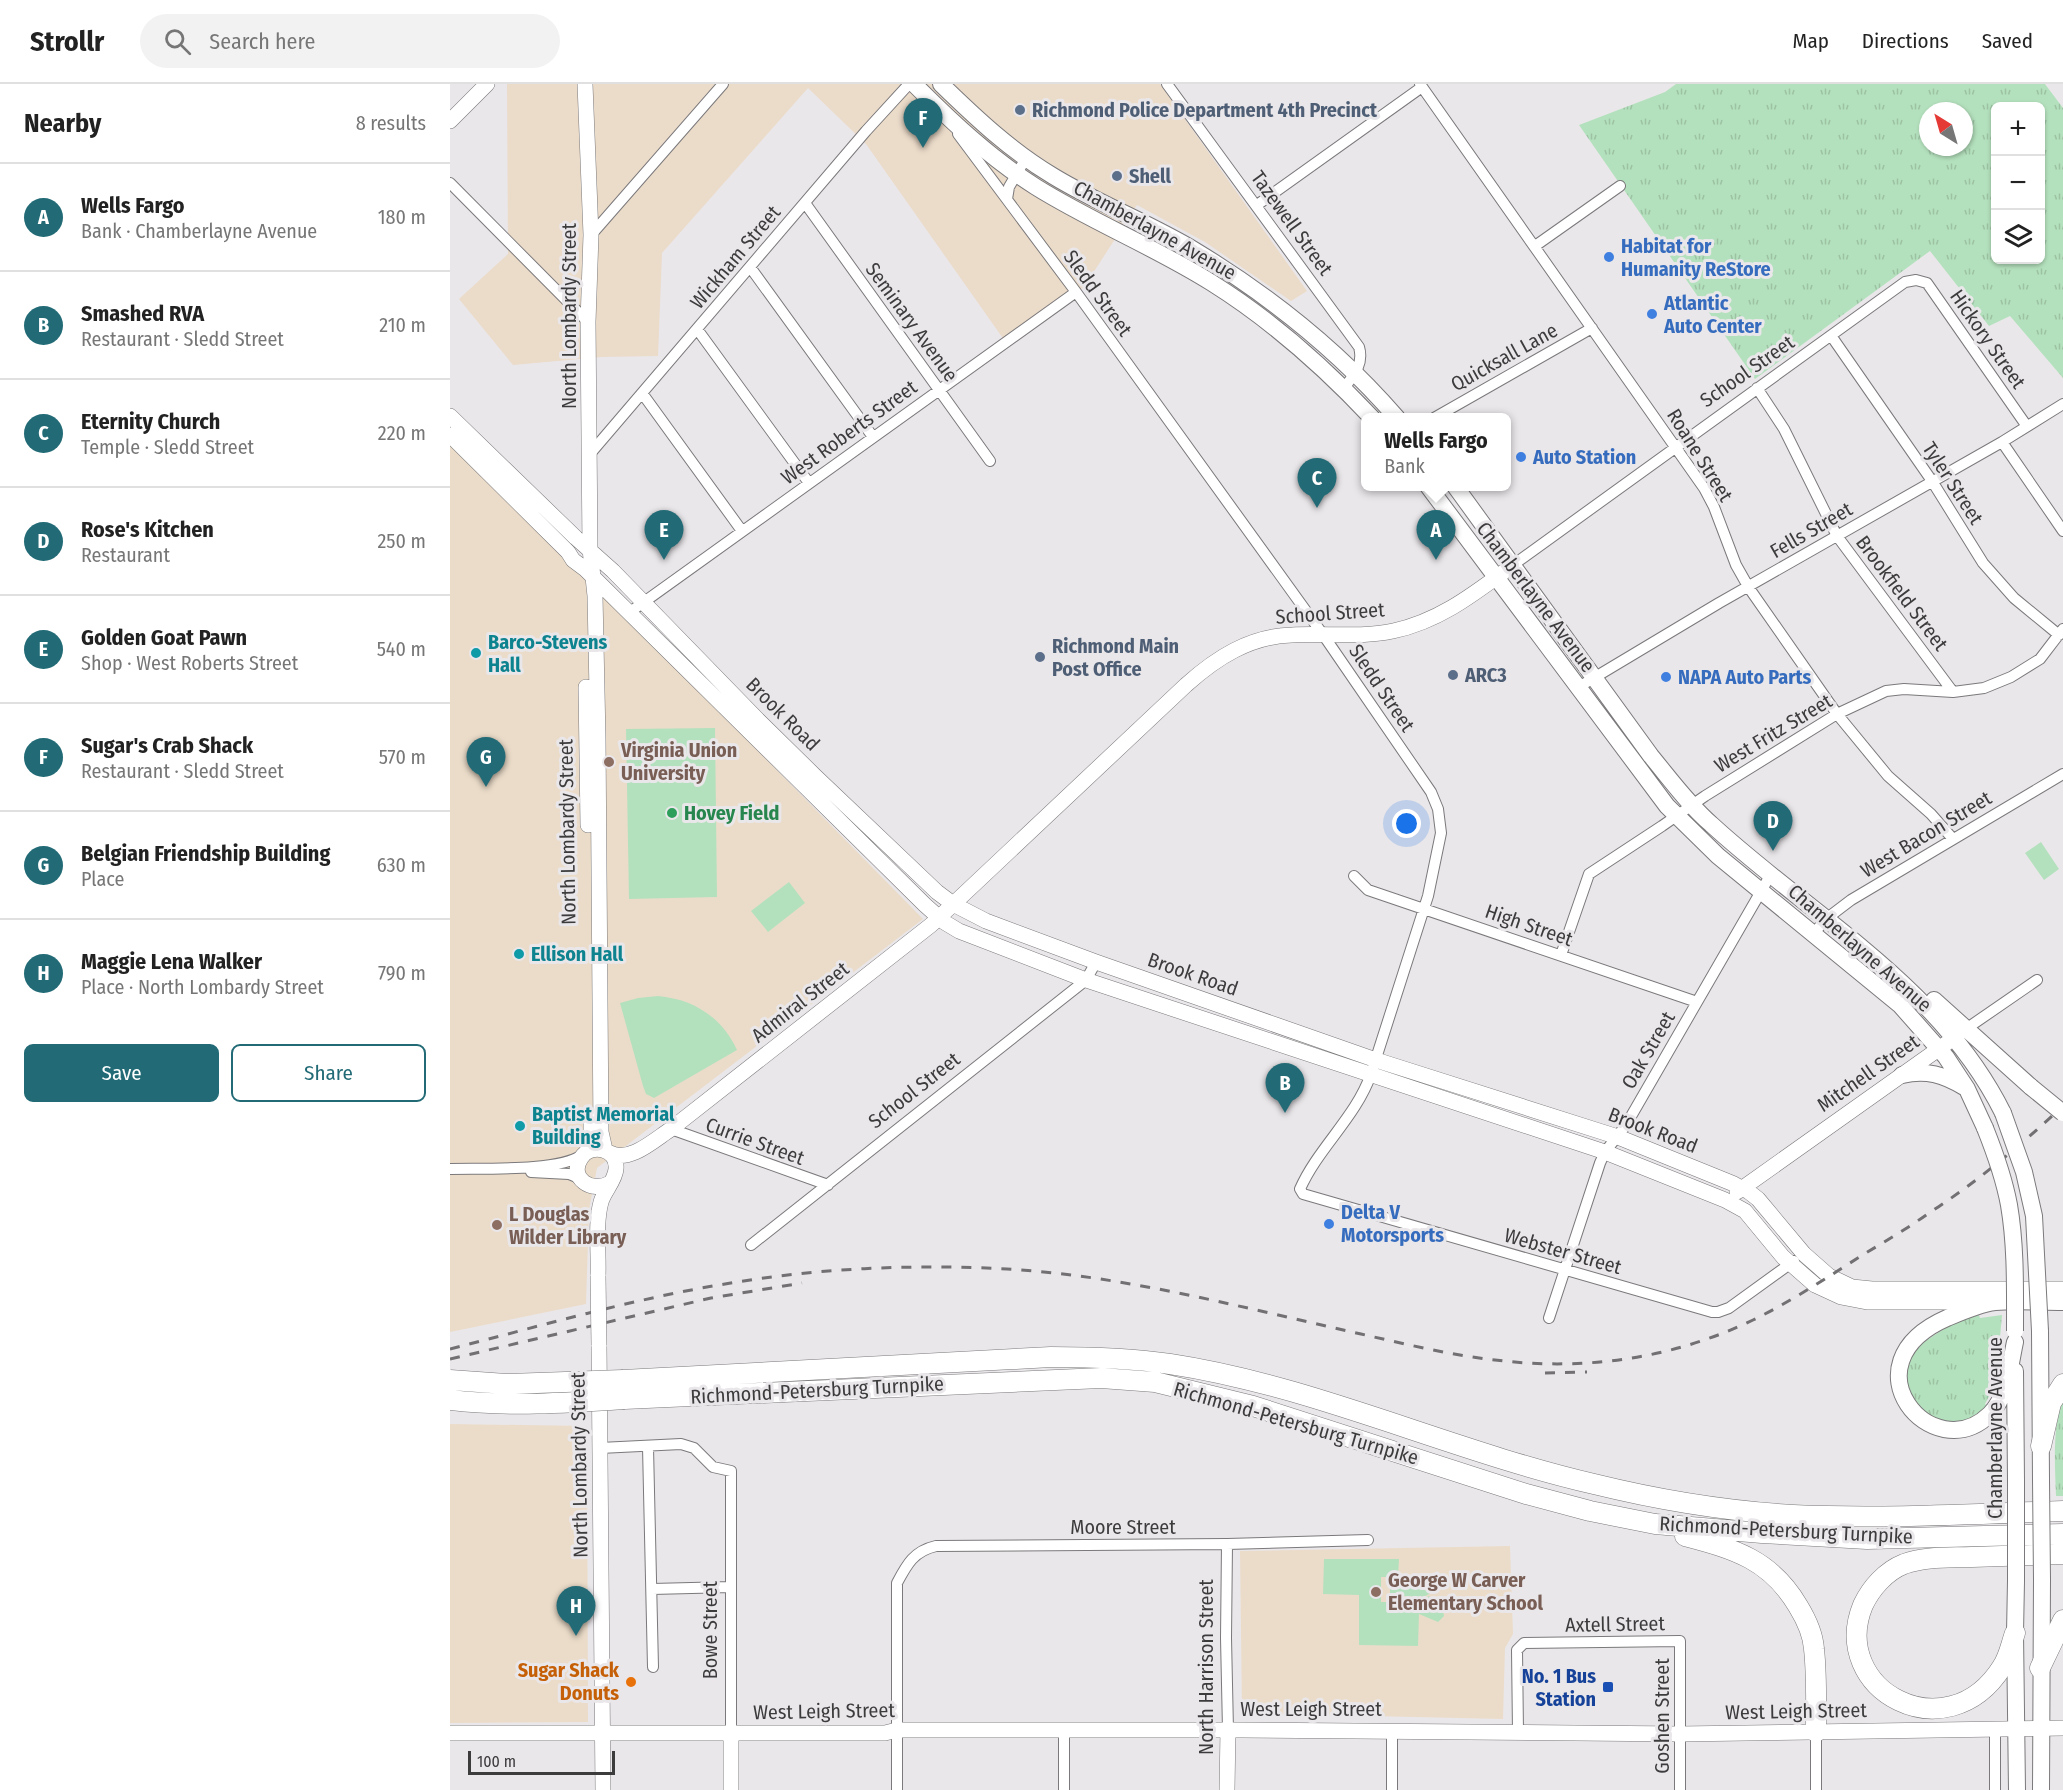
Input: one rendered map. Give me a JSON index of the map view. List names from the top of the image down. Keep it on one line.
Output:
{"streets":{"highway":["Richmond-Petersburg Turnpike"],"main road":["Chamberlayne Avenue","North Lombardy Street","School Street","Brook Road","Admiral Street","Mitchell Street","Bowe Street","North Harrison Street","West Leigh Street"],"street":["Tazewell Street","Wickham Street","Sledd Street","Seminary Avenue","Hickory Street","Quicksall Lane","West Roberts Street","Roane Street","Tyler Street","Fells Street","Brookfield Street","West Fritz Street","West Bacon Street","High Street","Oak Street","Currie Street","Webster Street","Moore Street","Axtell Street","Goshen Street"]},"crossings":[["Tazewell Street","Chamberlayne Avenue"],["Chamberlayne Avenue","Sledd Street"],["Chamberlayne Avenue","School Street"],["Chamberlayne Avenue","Fells Street"],["Chamberlayne Avenue","West Fritz Street"],["Chamberlayne Avenue","West Bacon Street"],["Chamberlayne Avenue","Oak Street"],["Chamberlayne Avenue","Mitchell Street"],["Chamberlayne Avenue","West Leigh Street"],["Wickham Street","North Lombardy Street"],["Wickham Street","Seminary Avenue"],["Sledd Street","School Street"],["Sledd Street","West Roberts Street"],["Sledd Street","Brook Road"],["Sledd Street","High Street"],["Sledd Street","Webster Street"],["North Lombardy Street","Brook Road"],["North Lombardy Street","Admiral Street"],["North Lombardy Street","West Leigh Street"],["Seminary Avenue","West Roberts Street"],["Hickory Street","School Street"],["Hickory Street","Fells Street"],["Quicksall Lane","Roane Street"],["School Street","Roane Street"],["School Street","Tyler Street"],["School Street","Brookfield Street"],["School Street","Brook Road"],["School Street","Admiral Street"],["School Street","Currie Street"],["West Roberts Street","Brook Road"],["Roane Street","Fells Street"],["Roane Street","West Fritz Street"],["Roane Street","West Bacon Street"],["Tyler Street","Fells Street"],["Tyler Street","West Fritz Street"],["Fells Street","Brookfield Street"],["Brookfield Street","West Fritz Street"],["Brook Road","Admiral Street"],["Brook Road","Oak Street"],["Brook Road","Mitchell Street"],["Brook Road","Webster Street"],["West Fritz Street","High Street"],["High Street","Oak Street"],["Admiral Street","Currie Street"],["Oak Street","Webster Street"],["Moore Street","North Harrison Street"],["Moore Street","West Leigh Street"],["Axtell Street","West Leigh Street"],["Axtell Street","Goshen Street"],["Bowe Street","West Leigh Street"],["North Harrison Street","West Leigh Street"],["West Leigh Street","Goshen Street"]],"places":{"other":["Richmond Police Department 4th Precinct","Shell","Habitat for Humanity ReStore","Atlantic Auto Center","Auto Station","Barco-Stevens Hall","Richmond Main Post Office","ARC3","NAPA Auto Parts","Virginia Union University","Hovey Field","Ellison Hall","Baptist Memorial Building","Delta V Motorsports","L Douglas Wilder Library","George W Carver Elementary School","Sugar Shack Donuts"],"transit":["No. 1 Bus Station"]},"scale_bar":"100 m","north":"top left","page":{"header":"Strollr","search":"Search here","nav":["Map","Directions","Saved"],"heading":["Nearby","8 results"],"pins":["F","C","A","E","G","D","B","H"],"map_buttons":["+","−"],"list":[{"mark":"A","name":"Wells Fargo","note":"Bank · Chamberlayne Avenue","value":"180 m"},{"mark":"B","name":"Smashed RVA","note":"Restaurant · Sledd Street","value":"210 m"},{"mark":"C","name":"Eternity Church","note":"Temple · Sledd Street","value":"220 m"},{"mark":"D","name":"Rose's Kitchen","note":"Restaurant","value":"250 m"},{"mark":"E","name":"Golden Goat Pawn","note":"Shop · West Roberts Street","value":"540 m"},{"mark":"F","name":"Sugar's Crab Shack","note":"Restaurant · Sledd Street","value":"570 m"},{"mark":"G","name":"Belgian Friendship Building","note":"Place","value":"630 m"},{"mark":"H","name":"Maggie Lena Walker","note":"Place · North Lombardy Street","value":"790 m"}],"popup":["Wells Fargo","Bank"],"buttons":["Save","Share"],"scale":"100 m"}}
